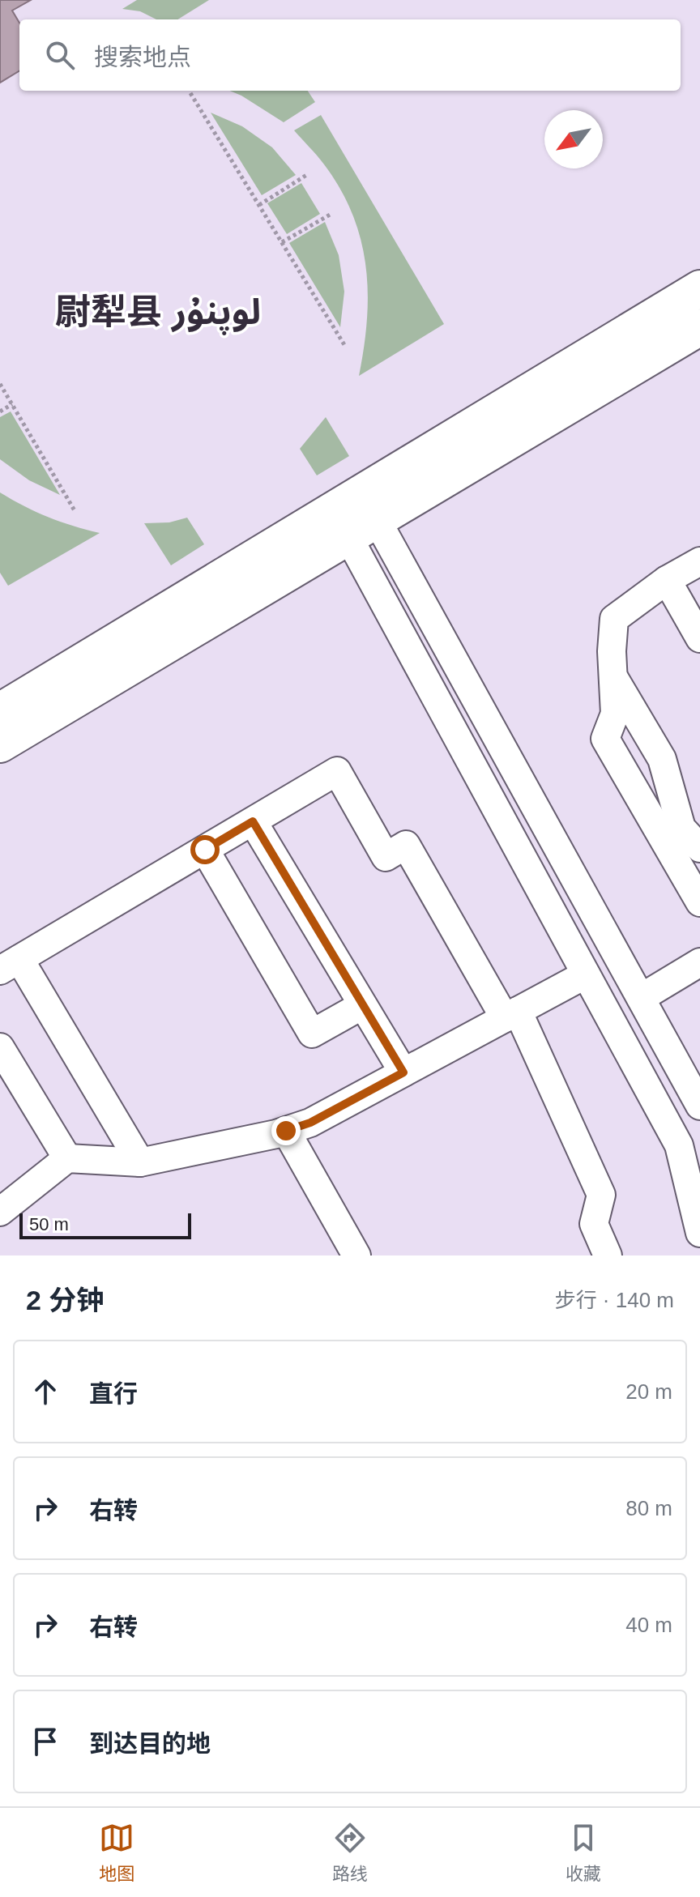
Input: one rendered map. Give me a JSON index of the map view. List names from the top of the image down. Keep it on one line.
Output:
{"districts":["尉犁县 لوپنۇر"],"scale_bar":"50 m","north":"bottom left","page":{"search":"搜索地点","scale":"50 m","heading":["2 分钟","步行 · 140 m"],"list":[["直行","20 m"],["右转","80 m"],["右转","40 m"],"到达目的地"],"nav":["地图","路线","收藏"]}}
